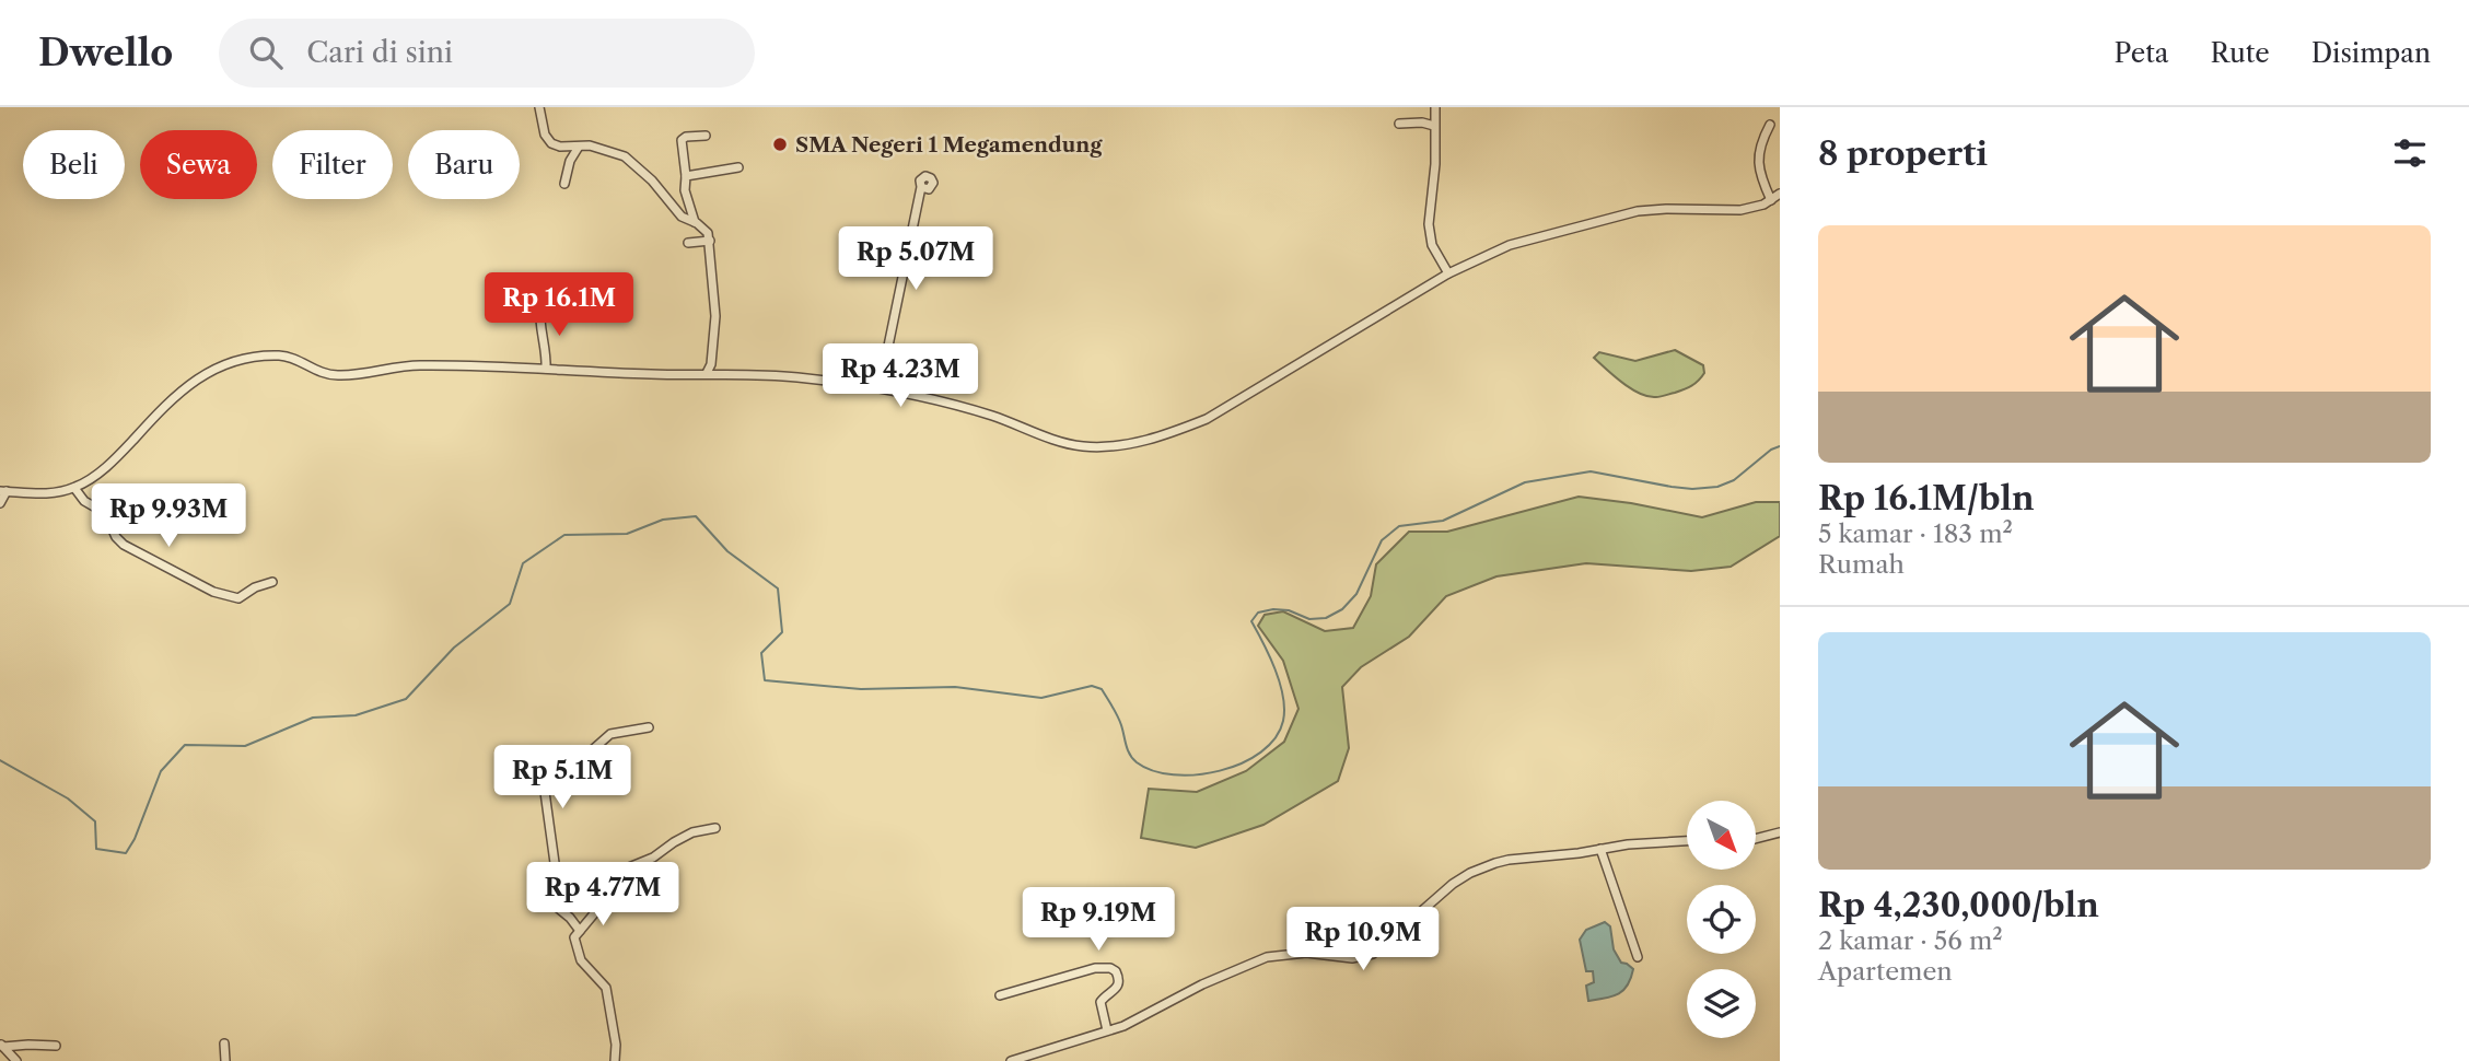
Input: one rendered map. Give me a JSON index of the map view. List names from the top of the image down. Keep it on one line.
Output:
{"places":["SMA Negeri 1 Megamendung"],"north":"bottom right","page":{"header":"Dwello","search":"Cari di sini","nav":["Peta","Rute","Disimpan"],"heading":"8 properti","chip":["Beli","Sewa","Filter","Baru"],"list":[{"name":"Rp 16.1M/bln","note":"5 kamar · 183 m² · Rumah"},{"name":"Rp 4,230,000/bln","note":"2 kamar · 56 m² · Apartemen"}],"price":["Rp 5.07M","Rp 16.1M","Rp 4.23M","Rp 9.93M","Rp 5.1M","Rp 4.77M","Rp 9.19M","Rp 10.9M"]}}
